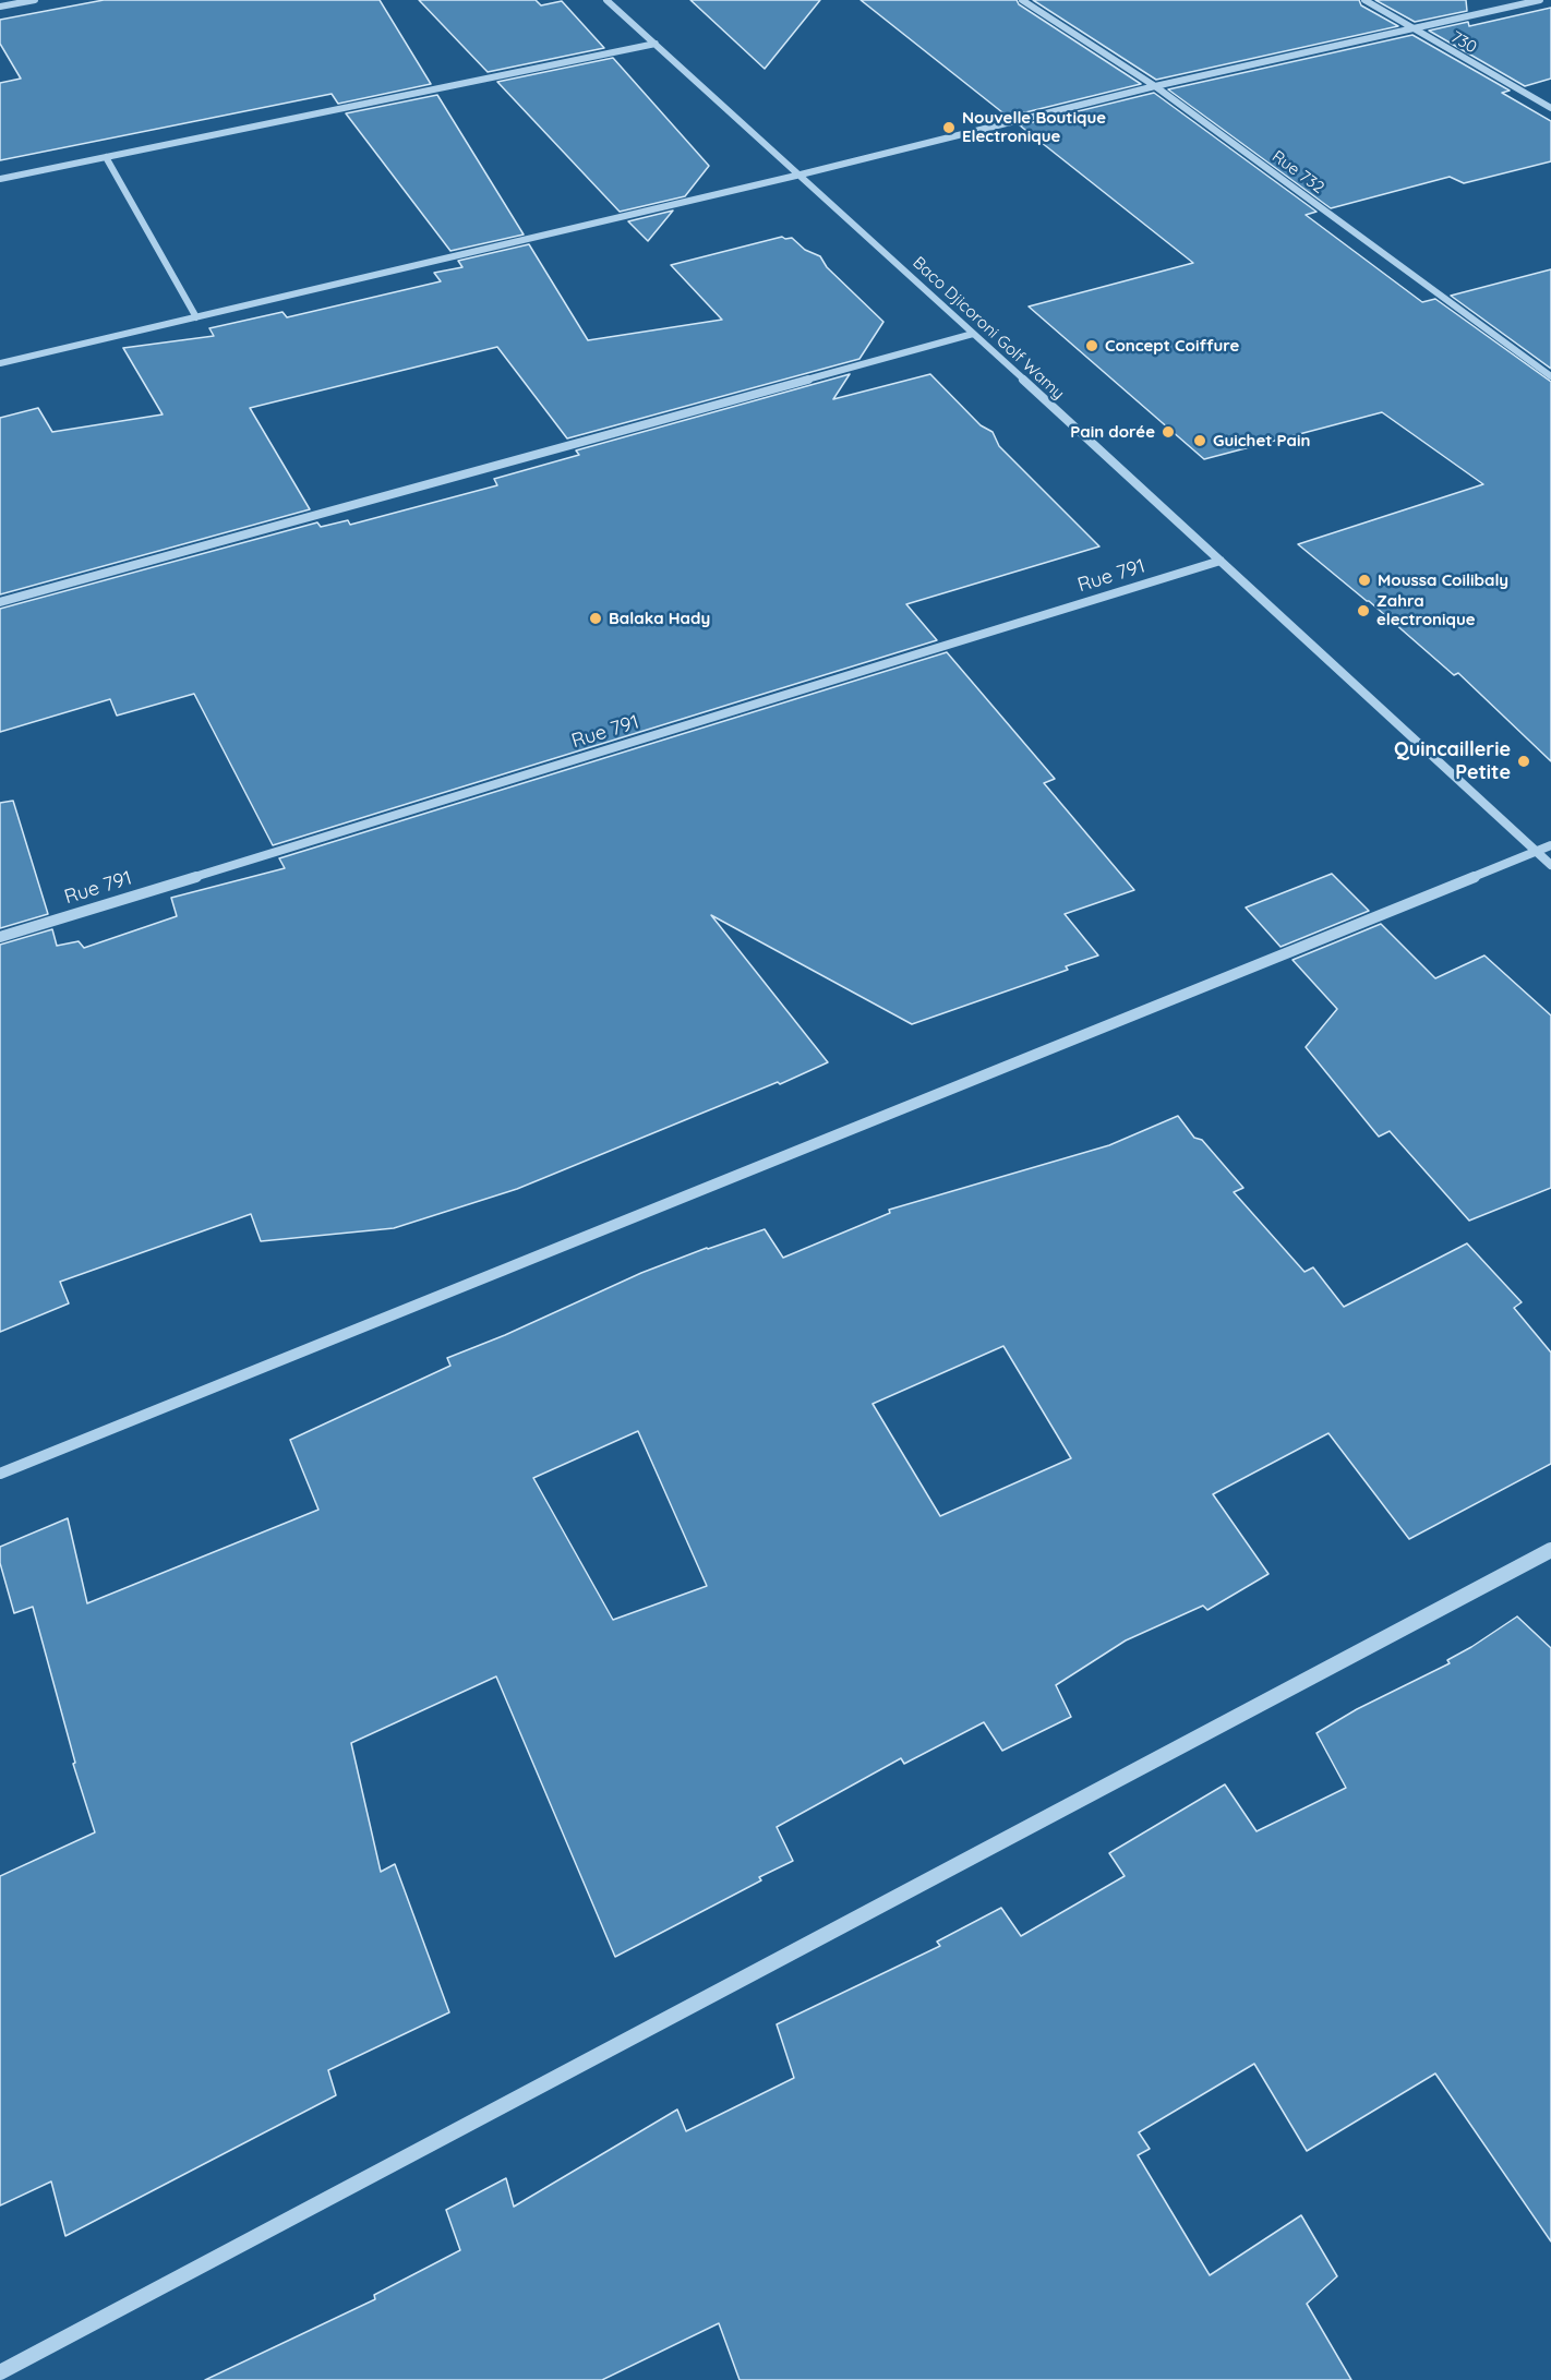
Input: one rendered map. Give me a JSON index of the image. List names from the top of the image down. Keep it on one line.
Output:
{"streets":{"street":["730","Rue 732","Baco Djicoroni Golf Wamy","Rue 791"]},"crossings":[["Baco Djicoroni Golf Wamy","Rue 791"]],"places":["Nouvelle Boutique Electronique","Concept Coiffure","Pain dorée","Guichet Pain","Moussa Coilibaly","Zahra electronique","Balaka Hady","Quincaillerie Petite"]}
